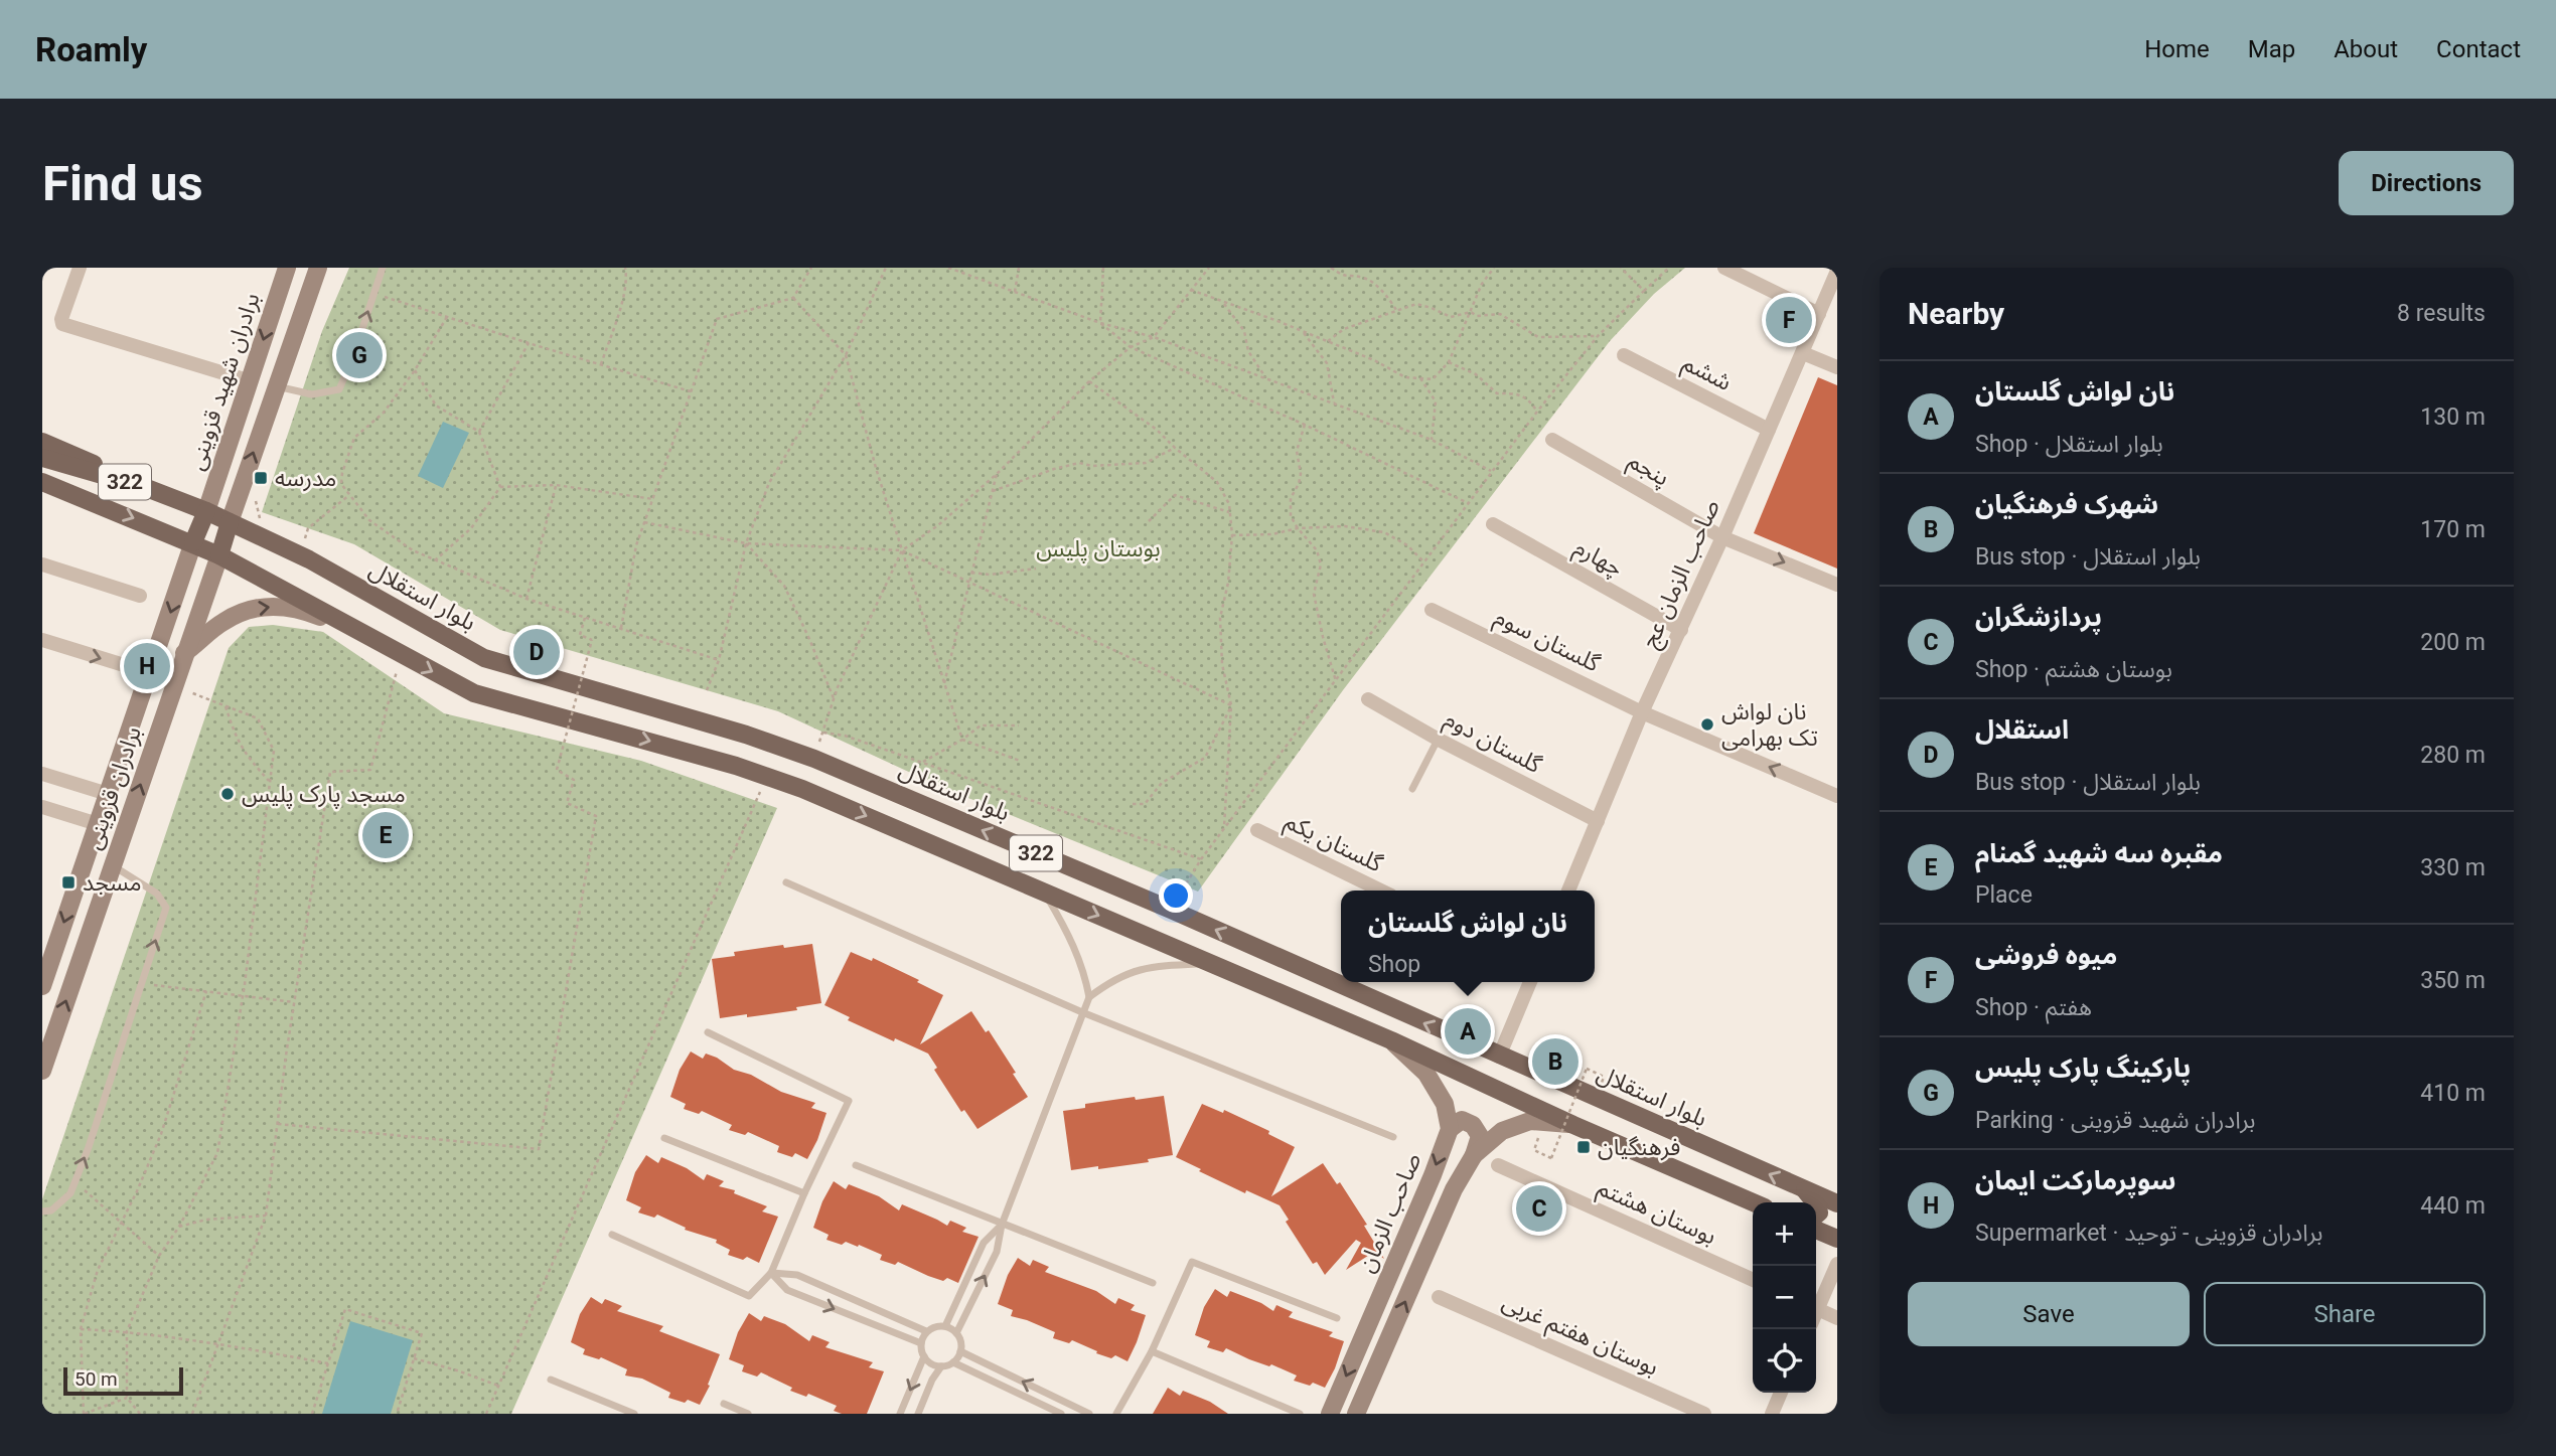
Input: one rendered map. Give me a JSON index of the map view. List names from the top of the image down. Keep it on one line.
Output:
{"streets":{"main road":["برادران شهید قزوینی","322","بلوار استقلال","برادران قزوینی","صاحب الزمان"],"street":["ششم","پنجم","چهارم","صاحب الزمان عج","گلستان سوم","گلستان دوم","گلستان یکم","بوستان هشتم","بوستان هفتم غربی"]},"crossings":[["ششم","صاحب الزمان عج"],["برادران شهید قزوینی","بلوار استقلال"],["پنجم","صاحب الزمان عج"],["322","برادران قزوینی"],["چهارم","صاحب الزمان عج"],["صاحب الزمان عج","گلستان سوم"],["صاحب الزمان عج","گلستان دوم"],["بلوار استقلال","برادران قزوینی"]],"one_way":["پنجم","گلستان سوم"],"parks":["بوستان پلیس"],"places":{"transit":["مدرسه","مسجد","فرهنگیان"],"other":["نان‌ لواش‌ تک‌ بهرامی","مسجد پارک پلیس"]},"scale_bar":"50 m","page":{"header":"Roamly","nav":["Home","Map","About","Contact"],"buttons":["Directions",["Save","Share"]],"title":"Find us","heading":["Nearby","8 results"],"pins":["F","G","D","H","E","A","B","C"],"list":[{"mark":"A","name":"نان لواش گلستان","note":"Shop · بلوار استقلال","value":"130 m"},{"mark":"B","name":"شهرک فرهنگیان","note":"Bus stop · بلوار استقلال","value":"170 m"},{"mark":"C","name":"پردازشگران","note":"Shop · بوستان هشتم","value":"200 m"},{"mark":"D","name":"استقلال","note":"Bus stop · بلوار استقلال","value":"280 m"},{"mark":"E","name":"مقبره سه شهید گمنام","note":"Place","value":"330 m"},{"mark":"F","name":"میوه فروشی","note":"Shop · هفتم","value":"350 m"},{"mark":"G","name":"پارکینگ پارک پلیس","note":"Parking · برادران شهید قزوینی","value":"410 m"},{"mark":"H","name":"سوپرمارکت ایمان","note":"Supermarket · برادران قزوینی - توحید","value":"440 m"}],"popup":["نان لواش گلستان","Shop"],"map_buttons":["+","−"],"scale":"50 m"}}
